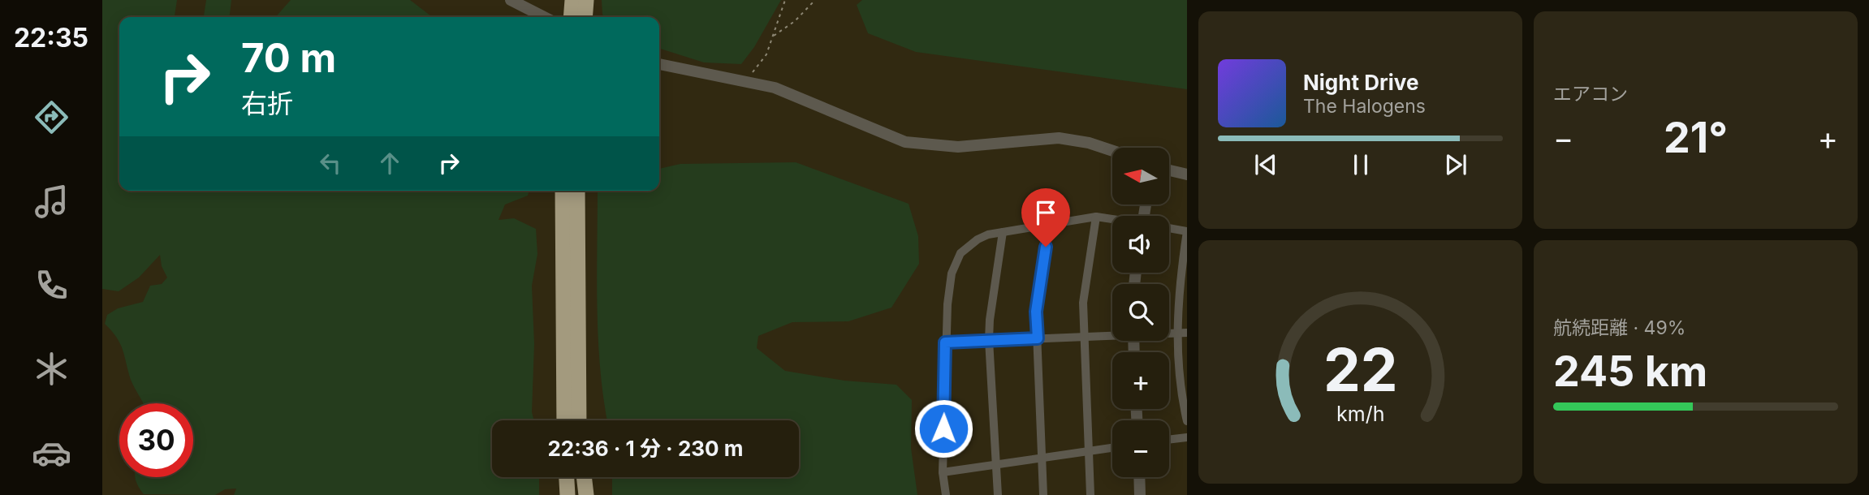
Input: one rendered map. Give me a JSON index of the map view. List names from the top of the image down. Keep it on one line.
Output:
{"north":"left","page":{"tabs":"22:35","tile":["エアコン",["航続距離 · 49%","245 km"]],"turn":["70 m","右折"],"song":["Night Drive","The Halogens"],"heat":["−","21°","+"],"map_buttons":["+","−"],"limit":"30","trip":"22:36 · 1 分 · 230 m","gauge":["22","km/h"]}}
